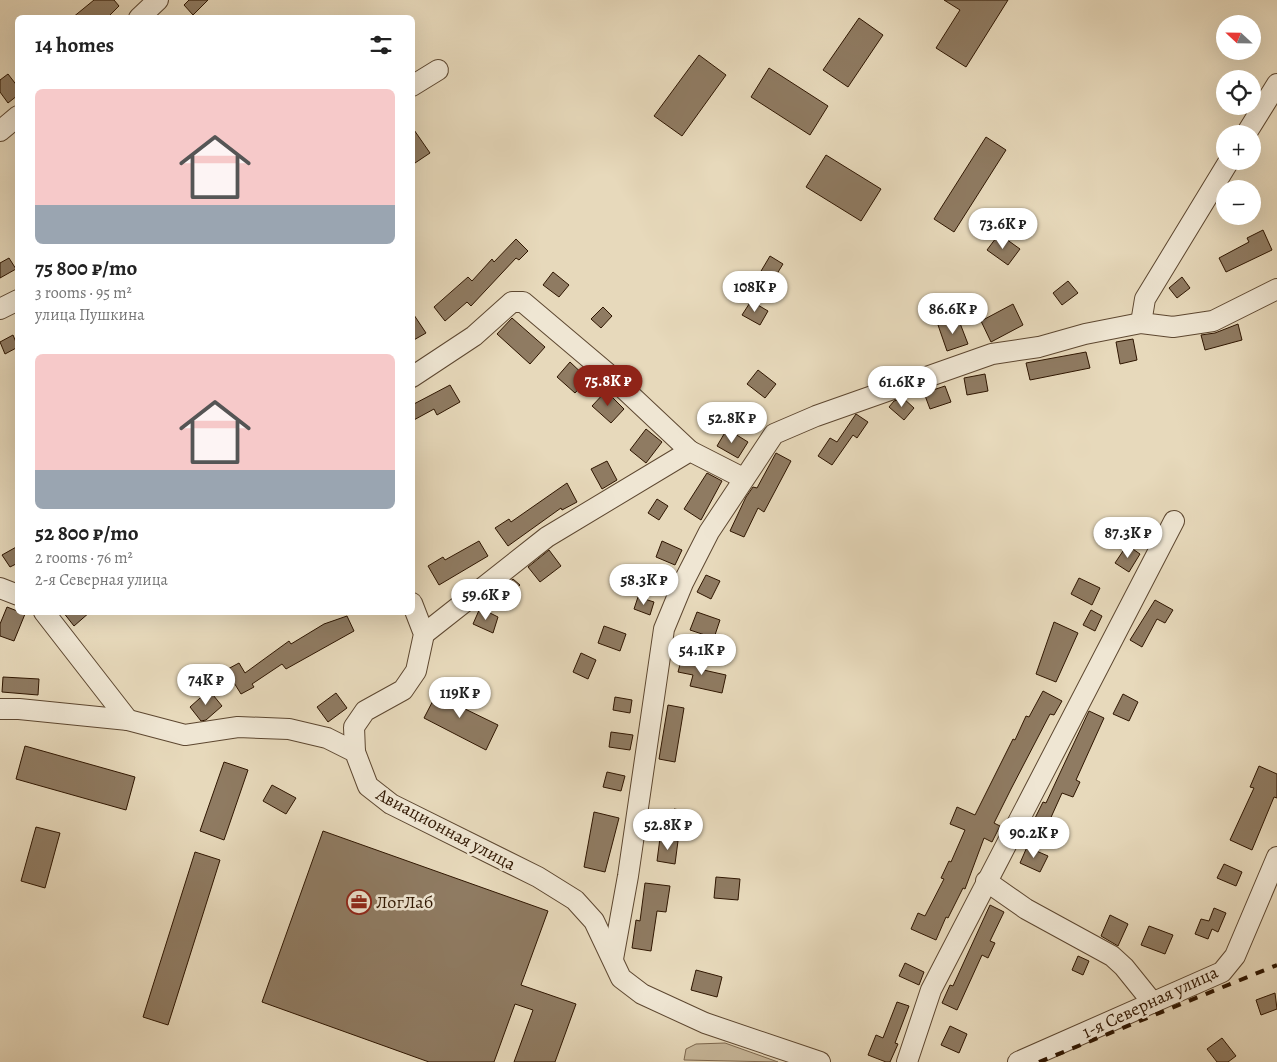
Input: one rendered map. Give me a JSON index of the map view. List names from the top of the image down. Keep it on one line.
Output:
{"streets":{"street":["Авиационная улица","1-я Северная улица"]},"places":{"office":["ЛогЛаб"]},"north":"left","page":{"map_buttons":["+","−"],"heading":"14 homes","list":[{"name":"75 800 ₽/mo","note":"3 rooms · 95 m² · улица Пушкина"},{"name":"52 800 ₽/mo","note":"2 rooms · 76 m² · 2-я Северная улица"}],"price":["73.6K ₽","108K ₽","86.6K ₽","75.8K ₽","61.6K ₽","52.8K ₽","87.3K ₽","58.3K ₽","59.6K ₽","54.1K ₽","74K ₽","119K ₽","52.8K ₽","90.2K ₽"]}}
